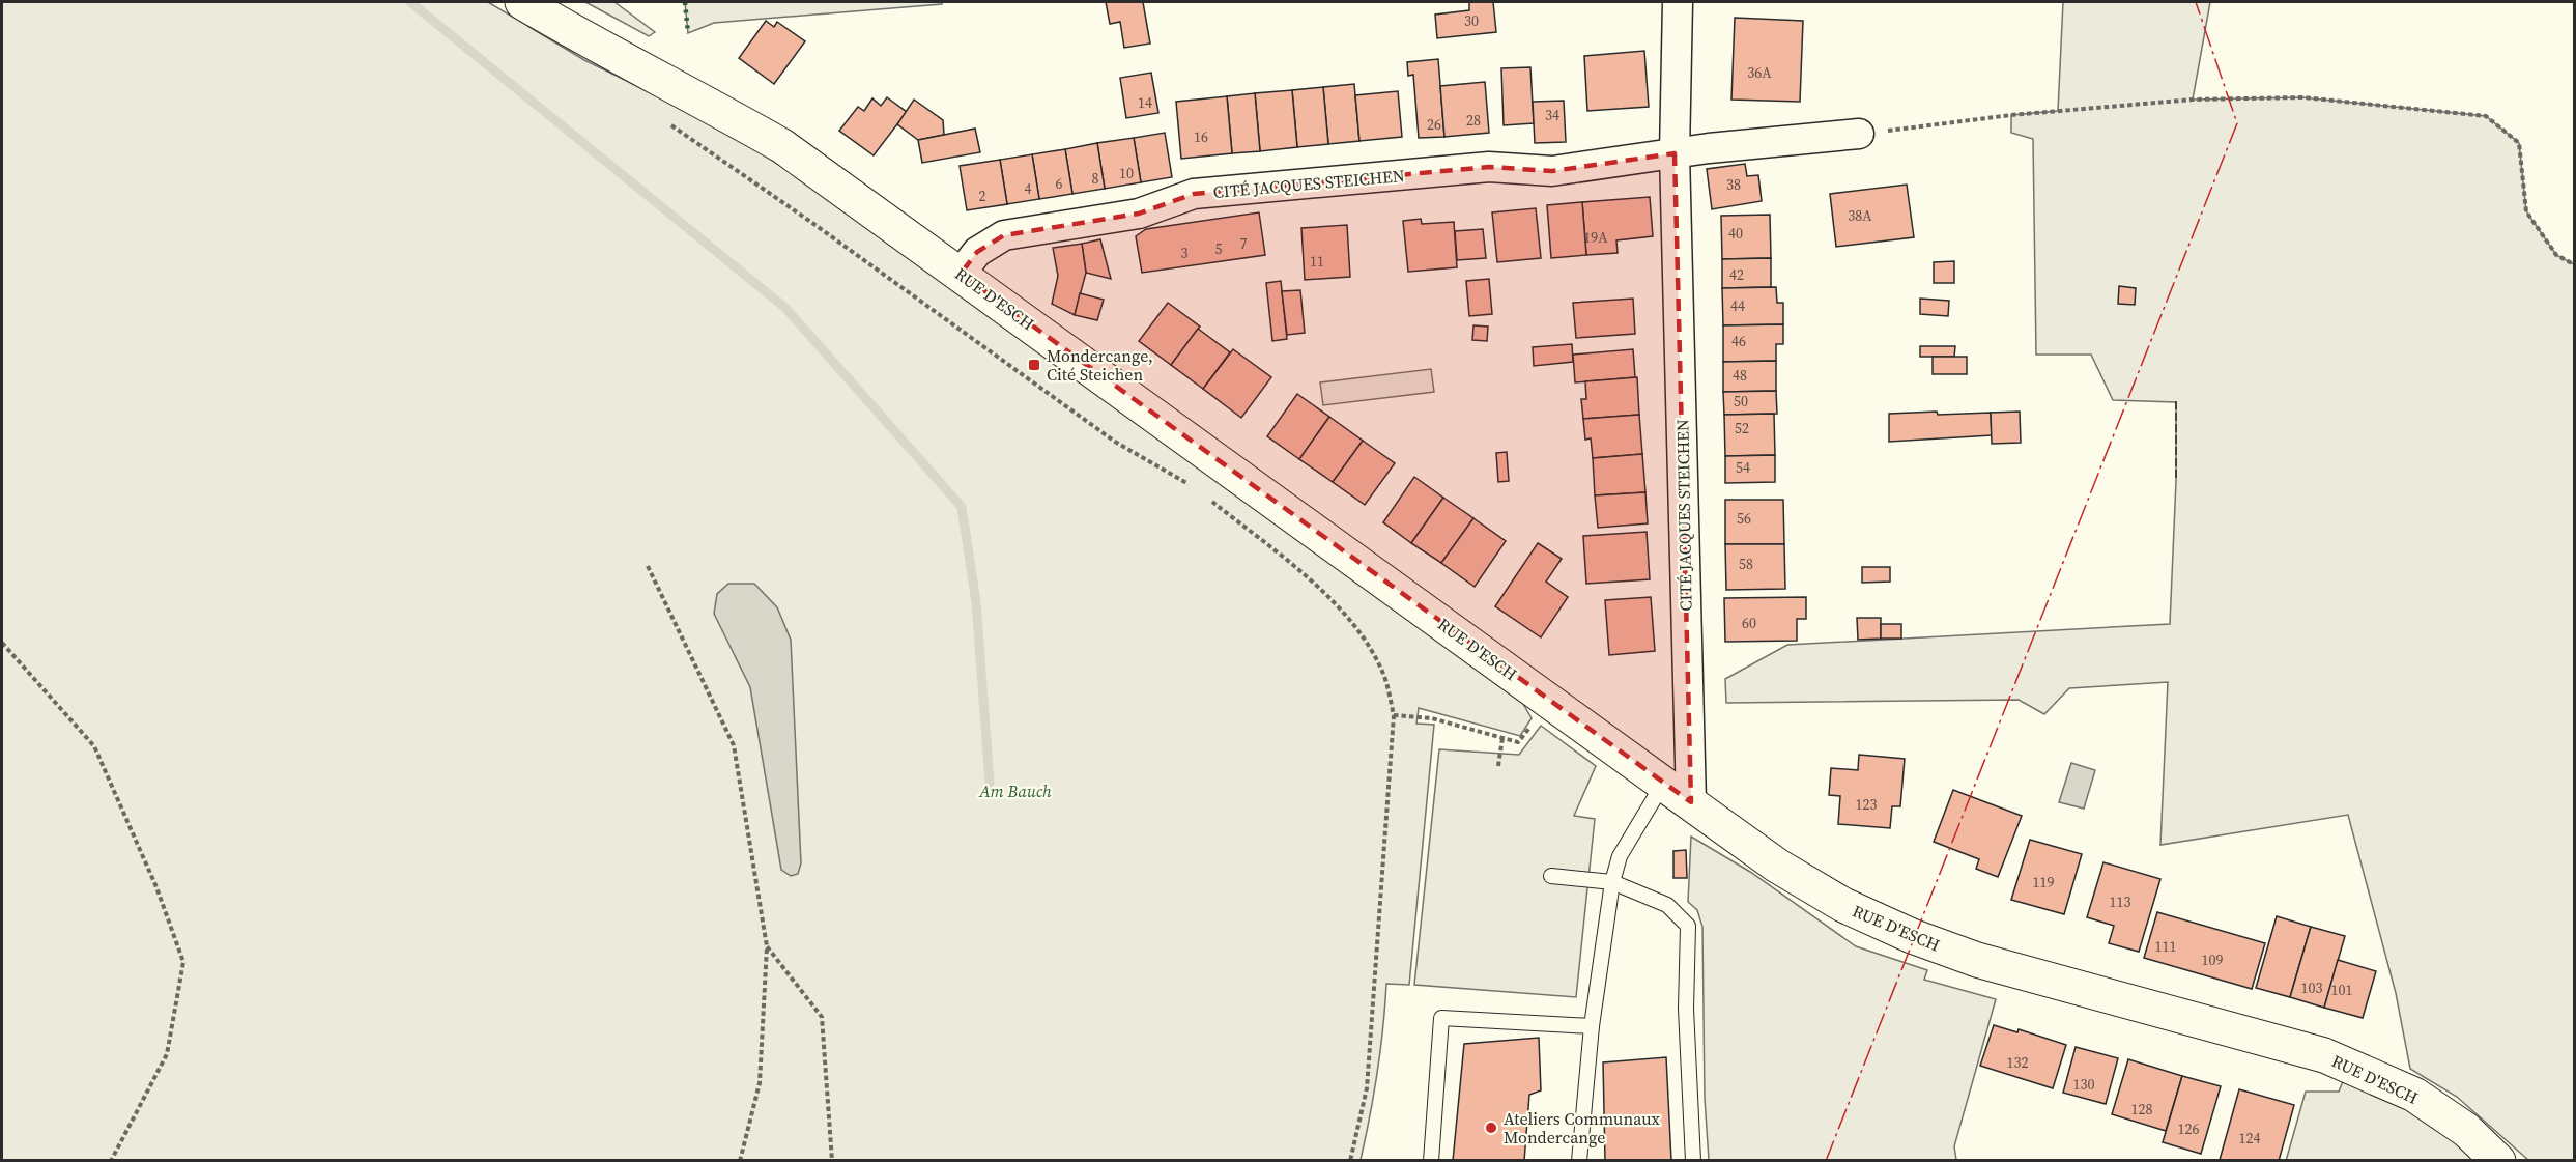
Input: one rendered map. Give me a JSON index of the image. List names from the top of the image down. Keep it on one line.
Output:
{"streets":{"main road":["RUE D'ESCH"],"street":["CITÉ JACQUES STEICHEN"]},"crossings":[["CITÉ JACQUES STEICHEN","RUE D'ESCH"]],"parks":["Am Bauch"],"places":{"transit":["Mondercange, Cité Steichen"],"other":["Ateliers Communaux Mondercange"]},"house_numbers":["30","36A","14","34","28","26","16","10","8","6","38","4","2","38A","40","19A","7","5","3","11","42","44","46","48","50","52","54","56","58","60","123","119","113","111","109","103","101","132","130","128","126","124"]}
